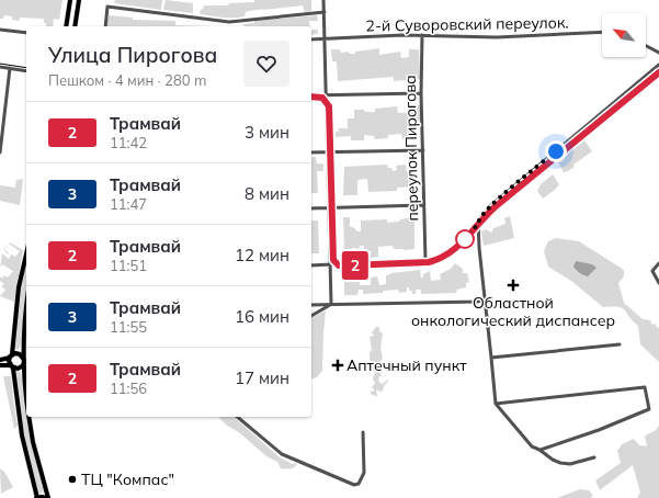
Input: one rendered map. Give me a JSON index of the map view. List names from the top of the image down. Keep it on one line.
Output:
{"streets":{"street":["2-й Суворовский переулок.","переулок Пирогова"]},"crossings":[["2-й Суворовский переулок.","переулок Пирогова"]],"places":{"health":["Областной онкологический диспансер","Аптечный пункт"],"other":["ТЦ \"Компас\""]},"lines":["tram line 2"],"north":"top left","page":{"on_map":"2","heading":["Улица Пирогова","Пешком · 4 мин · 280 m"],"list":[{"mark":"2","name":"Трамвай","note":"11:42","value":"3 мин"},{"mark":"3","name":"Трамвай","note":"11:47","value":"8 мин"},{"mark":"2","name":"Трамвай","note":"11:51","value":"12 мин"},{"mark":"3","name":"Трамвай","note":"11:55","value":"16 мин"},{"mark":"2","name":"Трамвай","note":"11:56","value":"17 мин"}]}}
